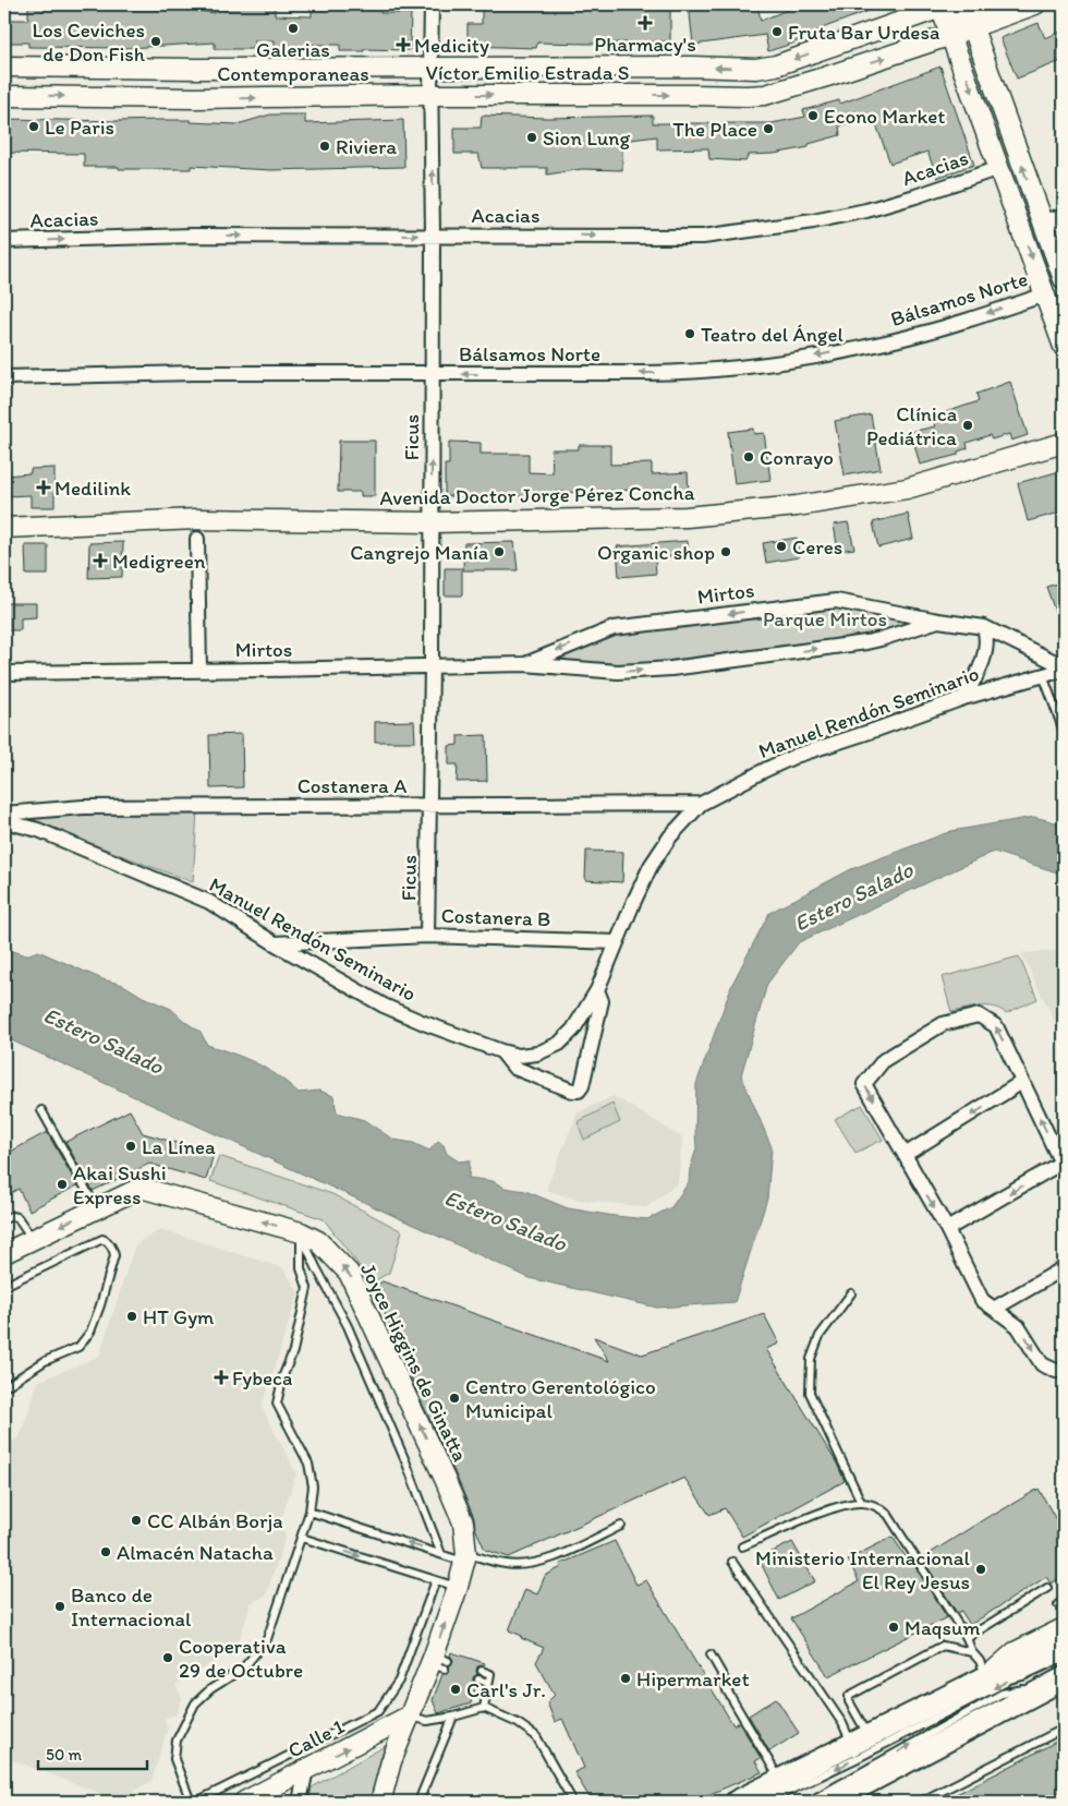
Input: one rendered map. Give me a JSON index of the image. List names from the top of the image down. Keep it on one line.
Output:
{"streets":{"main road":["Víctor Emilio Estrada S","Avenida Doctor Jorge Pérez Concha","Joyce Higgins de Ginatta","Calle 1"],"street":["Acacias","Bálsamos Norte","Ficus","Mirtos","Manuel Rendón Seminario","Costanera A","Costanera B"]},"crossings":[["Víctor Emilio Estrada S","Ficus"],["Acacias","Ficus"],["Bálsamos Norte","Ficus"],["Ficus","Avenida Doctor Jorge Pérez Concha"],["Ficus","Mirtos"],["Ficus","Costanera A"],["Ficus","Costanera B"],["Mirtos","Manuel Rendón Seminario"],["Manuel Rendón Seminario","Costanera A"],["Manuel Rendón Seminario","Costanera B"],["Joyce Higgins de Ginatta","Calle 1"]],"one_way":["Acacias","Bálsamos Norte","Calle 1"],"water":["Estero Salado"],"parks":["Parque Mirtos"],"places":{"health":["Pharmacy's","Medicity","Medilink","Medigreen","Fybeca"],"other":["Galerias Contemporaneas","Fruta Bar Urdesa","Los Ceviches de Don Fish","Econo Market","Le Paris","The Place","Sion Lung","Riviera","Teatro del Ángel","Clínica Pediátrica","Conrayo","Ceres","Cangrejo Manía","Organic shop","La Línea","Akai Sushi Express","HT Gym","Centro Gerentológico Municipal","CC Albán Borja","Almacén Natacha","Ministerio Internacional El Rey Jesus","Banco de Internacional","Maqsum","Cooperativa 29 de Octubre","Hipermarket","Carl's Jr."]},"scale_bar":"50 m"}
